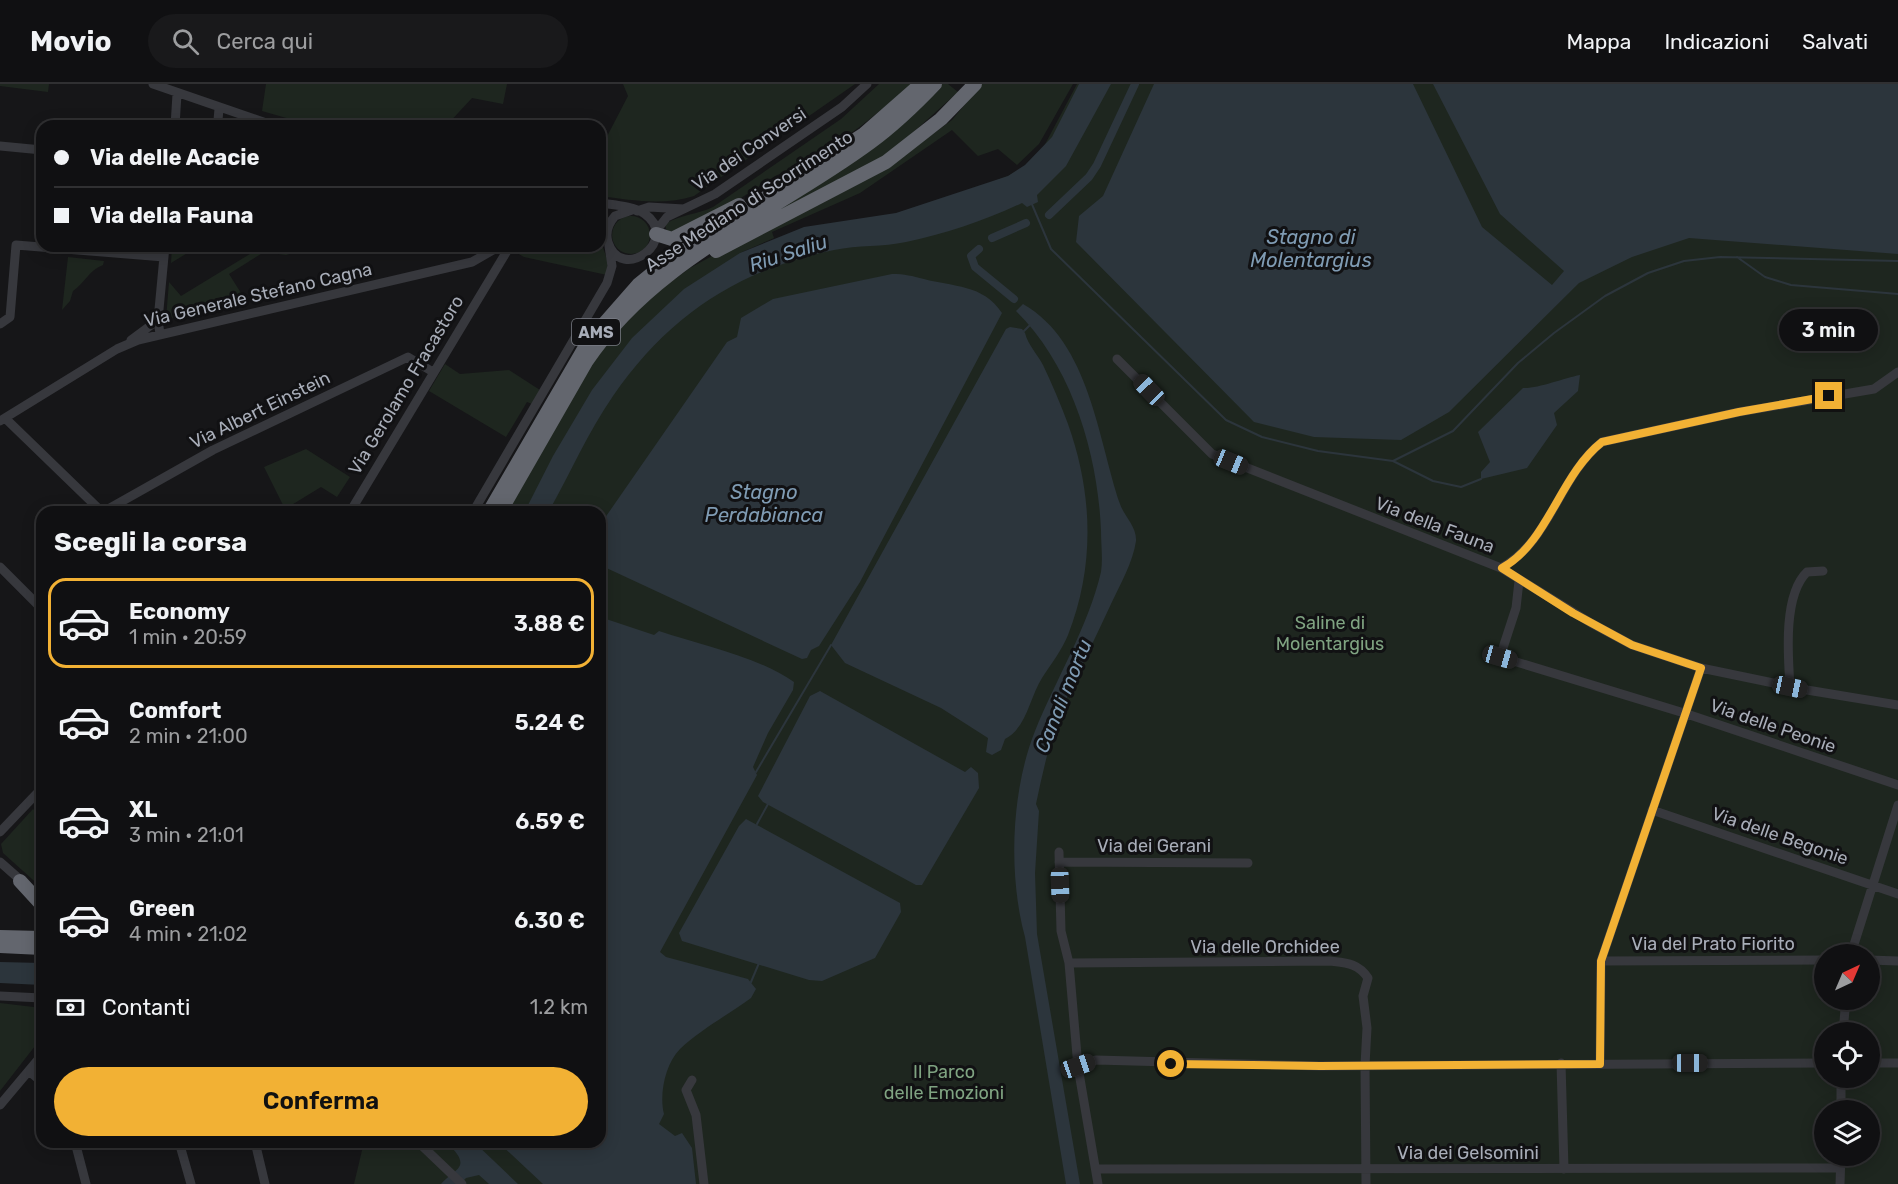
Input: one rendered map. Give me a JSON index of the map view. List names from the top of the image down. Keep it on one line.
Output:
{"streets":{"highway":["Asse Mediano di Scorrimento","AMS"],"street":["Via dei Conversi","Via Generale Stefano Cagna","Via Gerolamo Fracastoro","Via Albert Einstein","Via della Fauna","Via delle Peonie","Via delle Begonie","Via dei Gerani","Via del Prato Fiorito","Via delle Orchidee","Via dei Gelsomini"]},"crossings":[["Via Gerolamo Fracastoro","Via Albert Einstein"],["Via dei Gerani","Via delle Orchidee"]],"water":["Stagno di Molentargius","Riu Saliu","Stagno Perdabianca","Canali mortu"],"parks":["Saline di Molentargius","Il Parco delle Emozioni"],"north":"top right","page":{"header":"Movio","search":"Cerca qui","nav":["Mappa","Indicazioni","Salvati"],"banner":["Via delle Acacie","Via della Fauna"],"bubble":"3 min","heading":"Scegli la corsa","list":[{"name":"Economy","note":"1 min · 20:59","value":"3.88 €"},{"name":"Comfort","note":"2 min · 21:00","value":"5.24 €"},{"name":"XL","note":"3 min · 21:01","value":"6.59 €"},{"name":"Green","note":"4 min · 21:02","value":"6.30 €"}],"pay":["Contanti","1.2 km"],"buttons":"Conferma"}}
